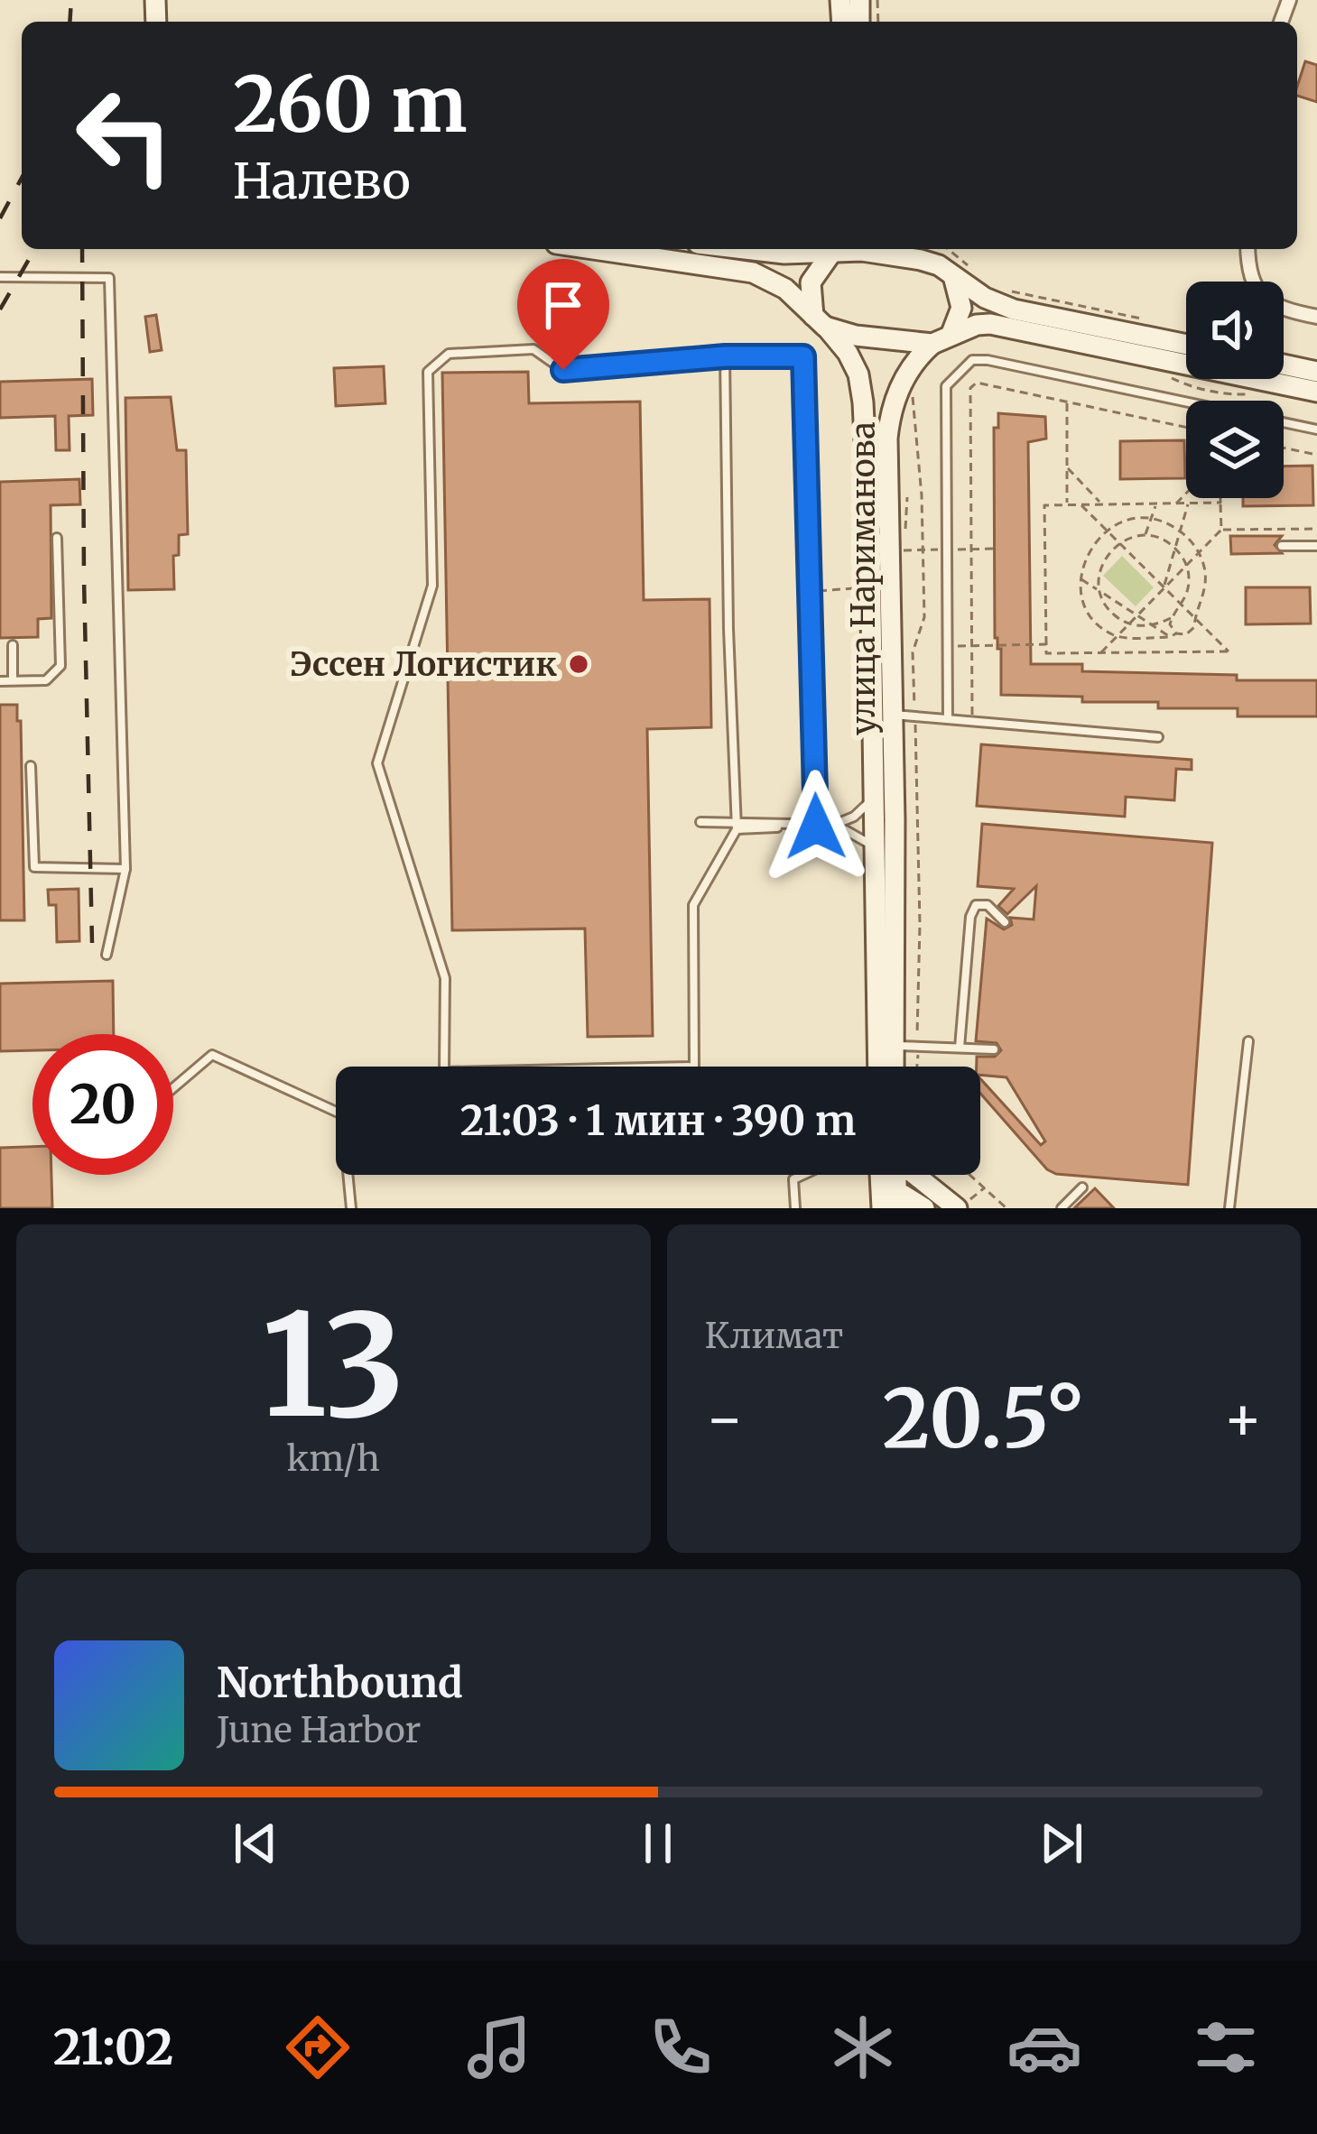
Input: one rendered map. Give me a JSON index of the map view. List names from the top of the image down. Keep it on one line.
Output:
{"streets":{"main road":["улица Нариманова"]},"places":["Эссен Логистик"],"page":{"turn":["260 m","Налево"],"limit":"20","trip":"21:03 · 1 мин · 390 m","tile":[["13","km/h"],"Климат"],"heat":["−","20.5°","+"],"song":["Northbound","June Harbor"],"tabs":"21:02"}}
